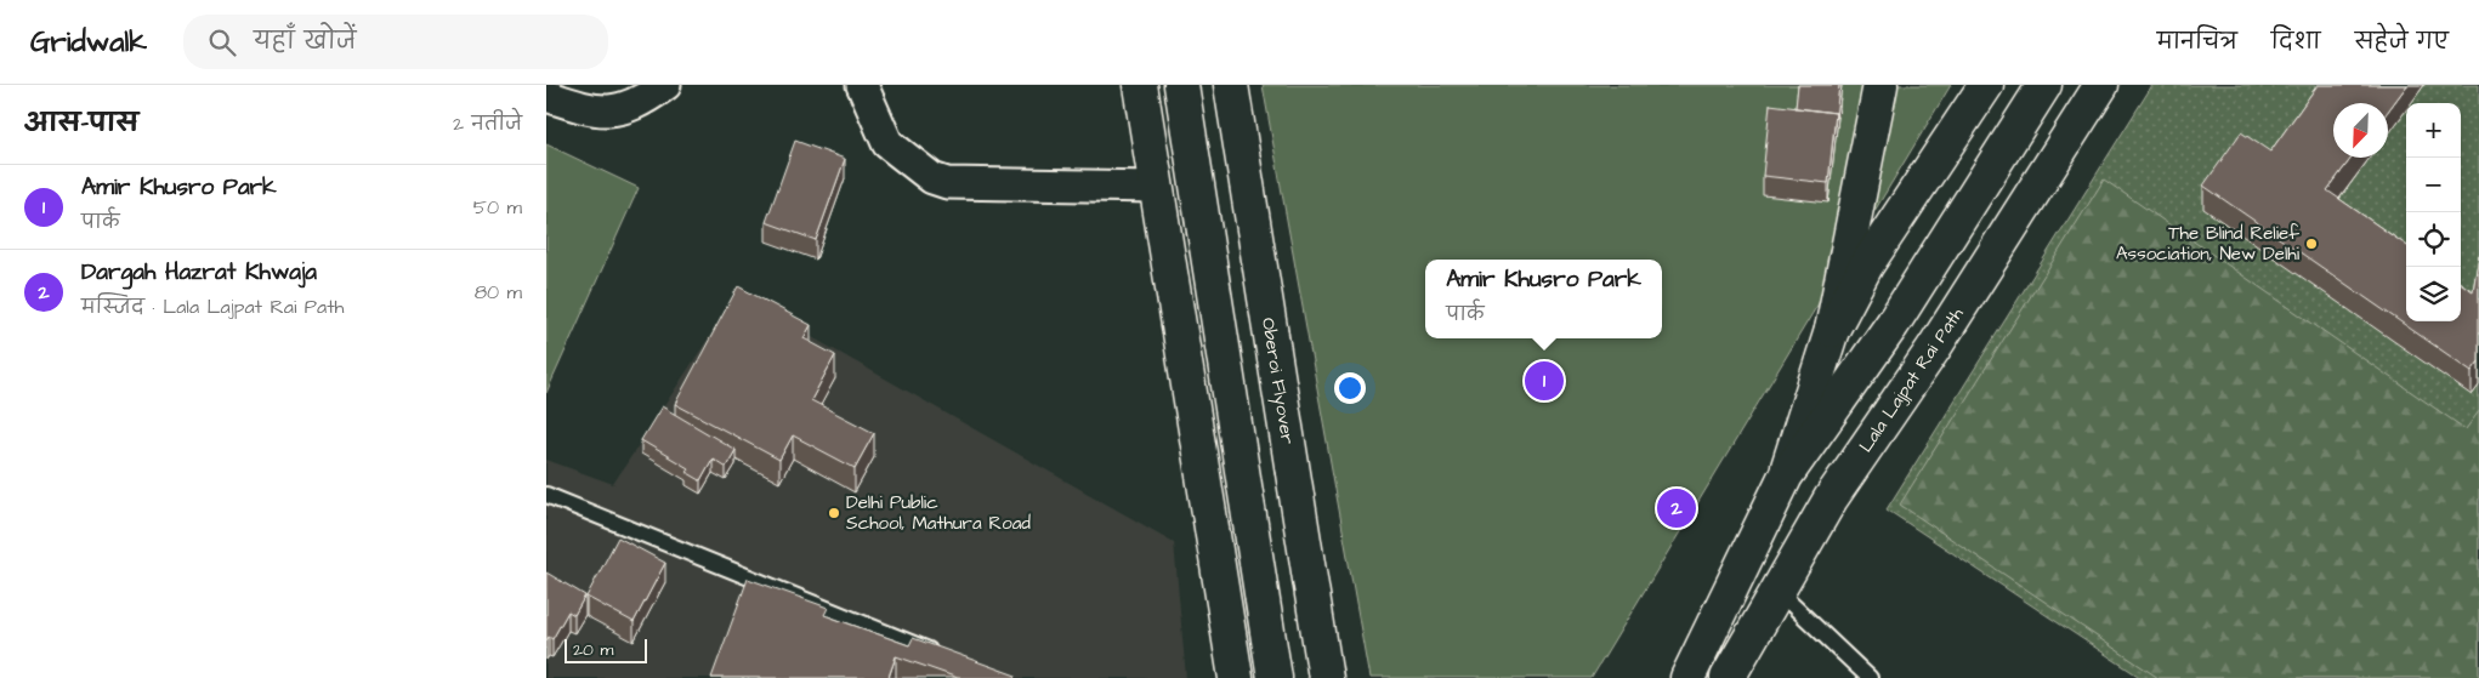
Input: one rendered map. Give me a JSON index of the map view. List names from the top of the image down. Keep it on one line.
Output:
{"streets":{"main road":["Lala Lajpat Rai Path","Oberoi Flyover"]},"places":["The Blind Relief Association, New Delhi","Delhi Public School, Mathura Road"],"scale_bar":"20 m","north":"bottom left","page":{"header":"Gridwalk","search":"यहाँ खोजें","nav":["मानचित्र","दिशा","सहेजे गए"],"heading":["आस-पास","2 नतीजे"],"map_buttons":["+","−"],"list":[{"mark":"1","name":"Amir Khusro Park","note":"पार्क","value":"50 m"},{"mark":"2","name":"Dargah Hazrat Khwaja","note":"मस्जिद · Lala Lajpat Rai Path","value":"80 m"}],"popup":["Amir Khusro Park","पार्क"],"pins":["1","2"],"scale":"20 m"}}
